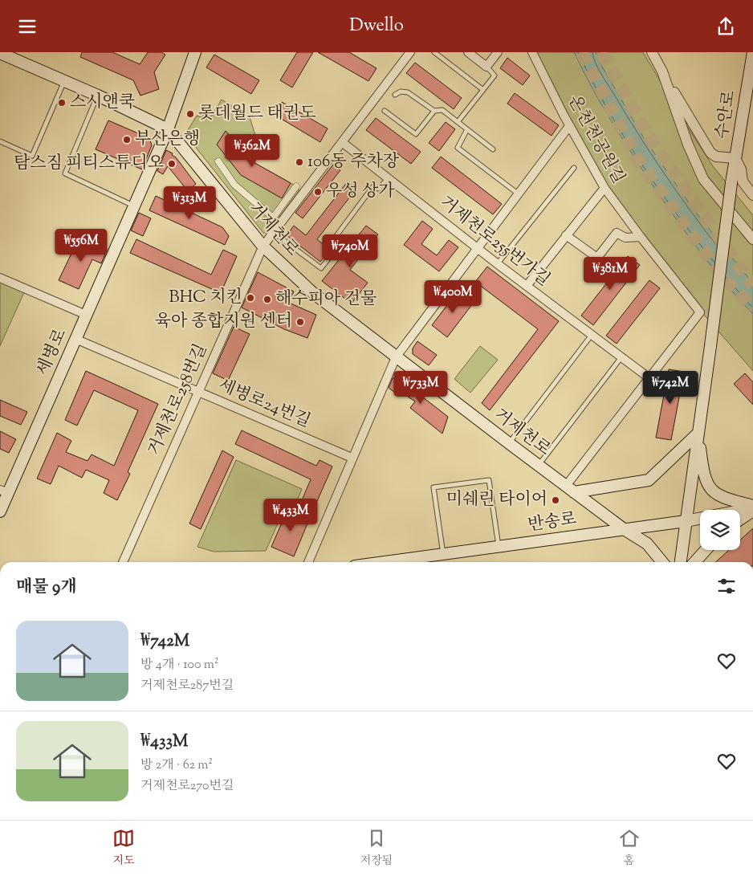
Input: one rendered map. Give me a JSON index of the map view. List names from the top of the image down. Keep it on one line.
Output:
{"streets":{"main road":["수안로","거제천로","세병로","반송로"],"street":["온천천공원길","거제천로255번가길","거제천로258번길","세병로24번길"]},"crossings":[["수안로","반송로"],["온천천공원길","거제천로255번가길"],["거제천로","세병로"],["거제천로","거제천로258번길"],["거제천로","반송로"],["거제천로255번가길","거제천로258번길"],["세병로","세병로24번길"],["거제천로258번길","세병로24번길"]],"places":["스시앤쿡","롯데월드 태권도","부산은행","106동 주차장","탐스짐 피티스튜디오","우성 상가","BHC 치킨","해수피아 건물","육아 종합지원 센터","미쉐린 타이어"],"page":{"header":"Dwello","price":["₩362M","₩313M","₩556M","₩740M","₩381M","₩400M","₩733M","₩742M","₩433M"],"heading":"매물 9개","list":[{"name":"₩742M","note":"방 4개 · 100 m² · 거제천로287번길"},{"name":"₩433M","note":"방 2개 · 62 m² · 거제천로270번길"}],"tabs":["지도","저장됨","홈"]}}
